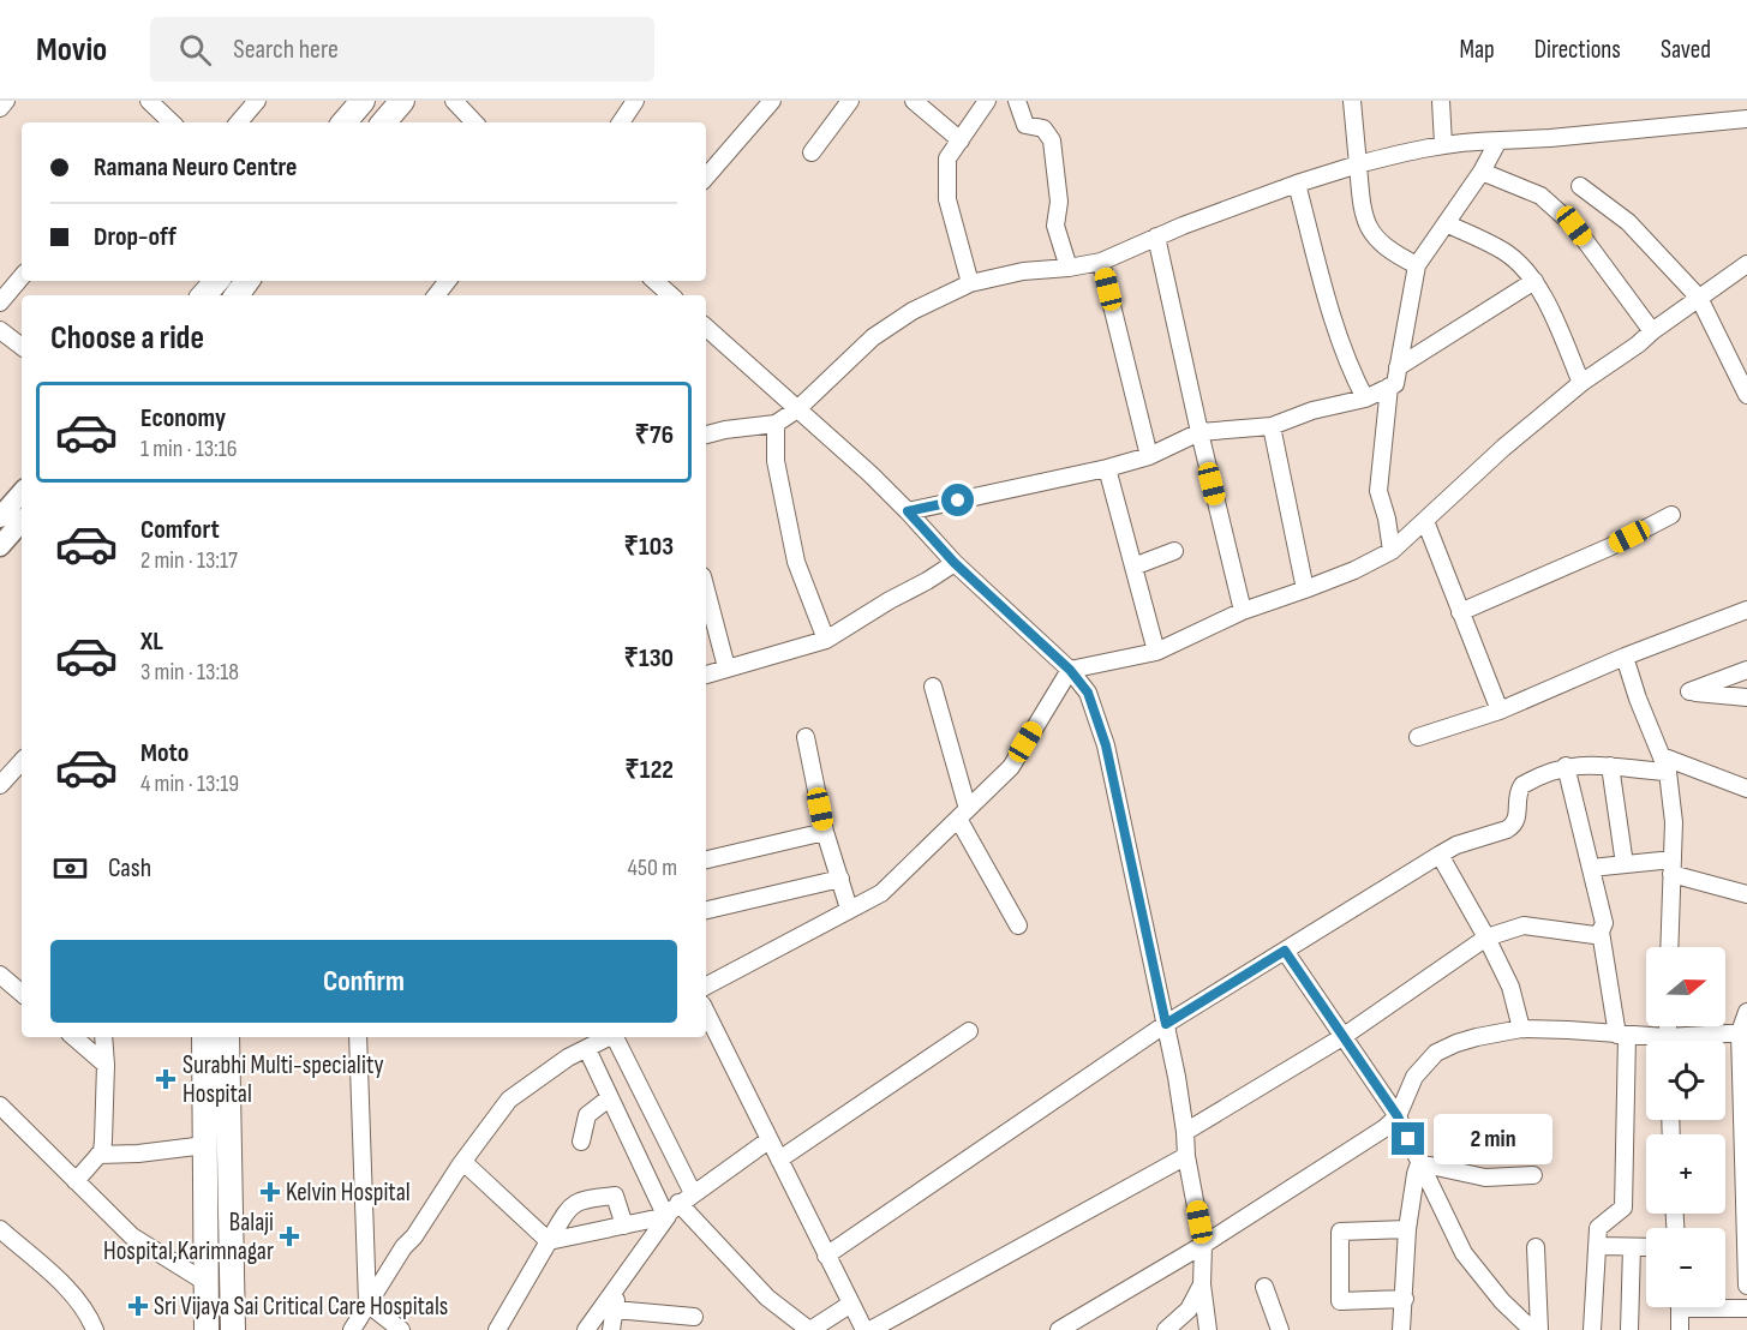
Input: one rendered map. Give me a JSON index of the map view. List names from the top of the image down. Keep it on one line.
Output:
{"places":{"health":["Surabhi Multi-speciality Hospital","Kelvin Hospital","Balaji Hospital,Karimnagar","Sri Vijaya Sai Critical Care Hospitals"]},"north":"right","page":{"header":"Movio","search":"Search here","nav":["Map","Directions","Saved"],"banner":["Ramana Neuro Centre","Drop-off"],"heading":"Choose a ride","list":[{"name":"Economy","note":"1 min · 13:16","value":"₹76"},{"name":"Comfort","note":"2 min · 13:17","value":"₹103"},{"name":"XL","note":"3 min · 13:18","value":"₹130"},{"name":"Moto","note":"4 min · 13:19","value":"₹122"}],"pay":["Cash","450 m"],"buttons":"Confirm","map_buttons":["+","−"],"bubble":"2 min"}}
